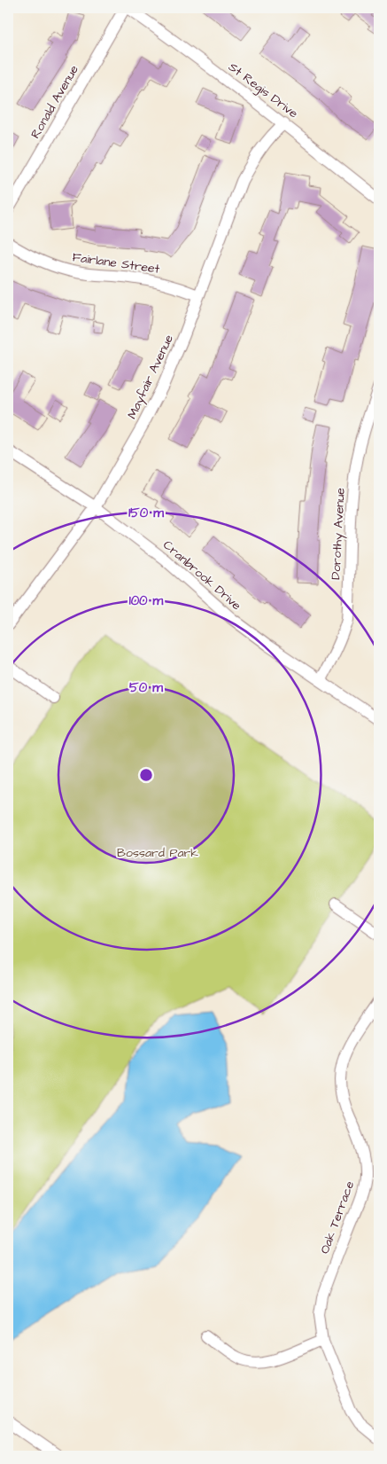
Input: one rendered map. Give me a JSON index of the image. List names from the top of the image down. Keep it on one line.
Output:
{"streets":{"street":["St Regis Drive","Ronald Avenue","Fairlane Street","Mayfair Avenue","Dorothy Avenue","Cranbrook Drive","Oak Terrace"]},"crossings":[["St Regis Drive","Ronald Avenue"],["St Regis Drive","Mayfair Avenue"],["Fairlane Street","Mayfair Avenue"],["Mayfair Avenue","Cranbrook Drive"],["Dorothy Avenue","Cranbrook Drive"]],"parks":["Bossard Park"],"rings":["150 m","100 m","50 m"]}
